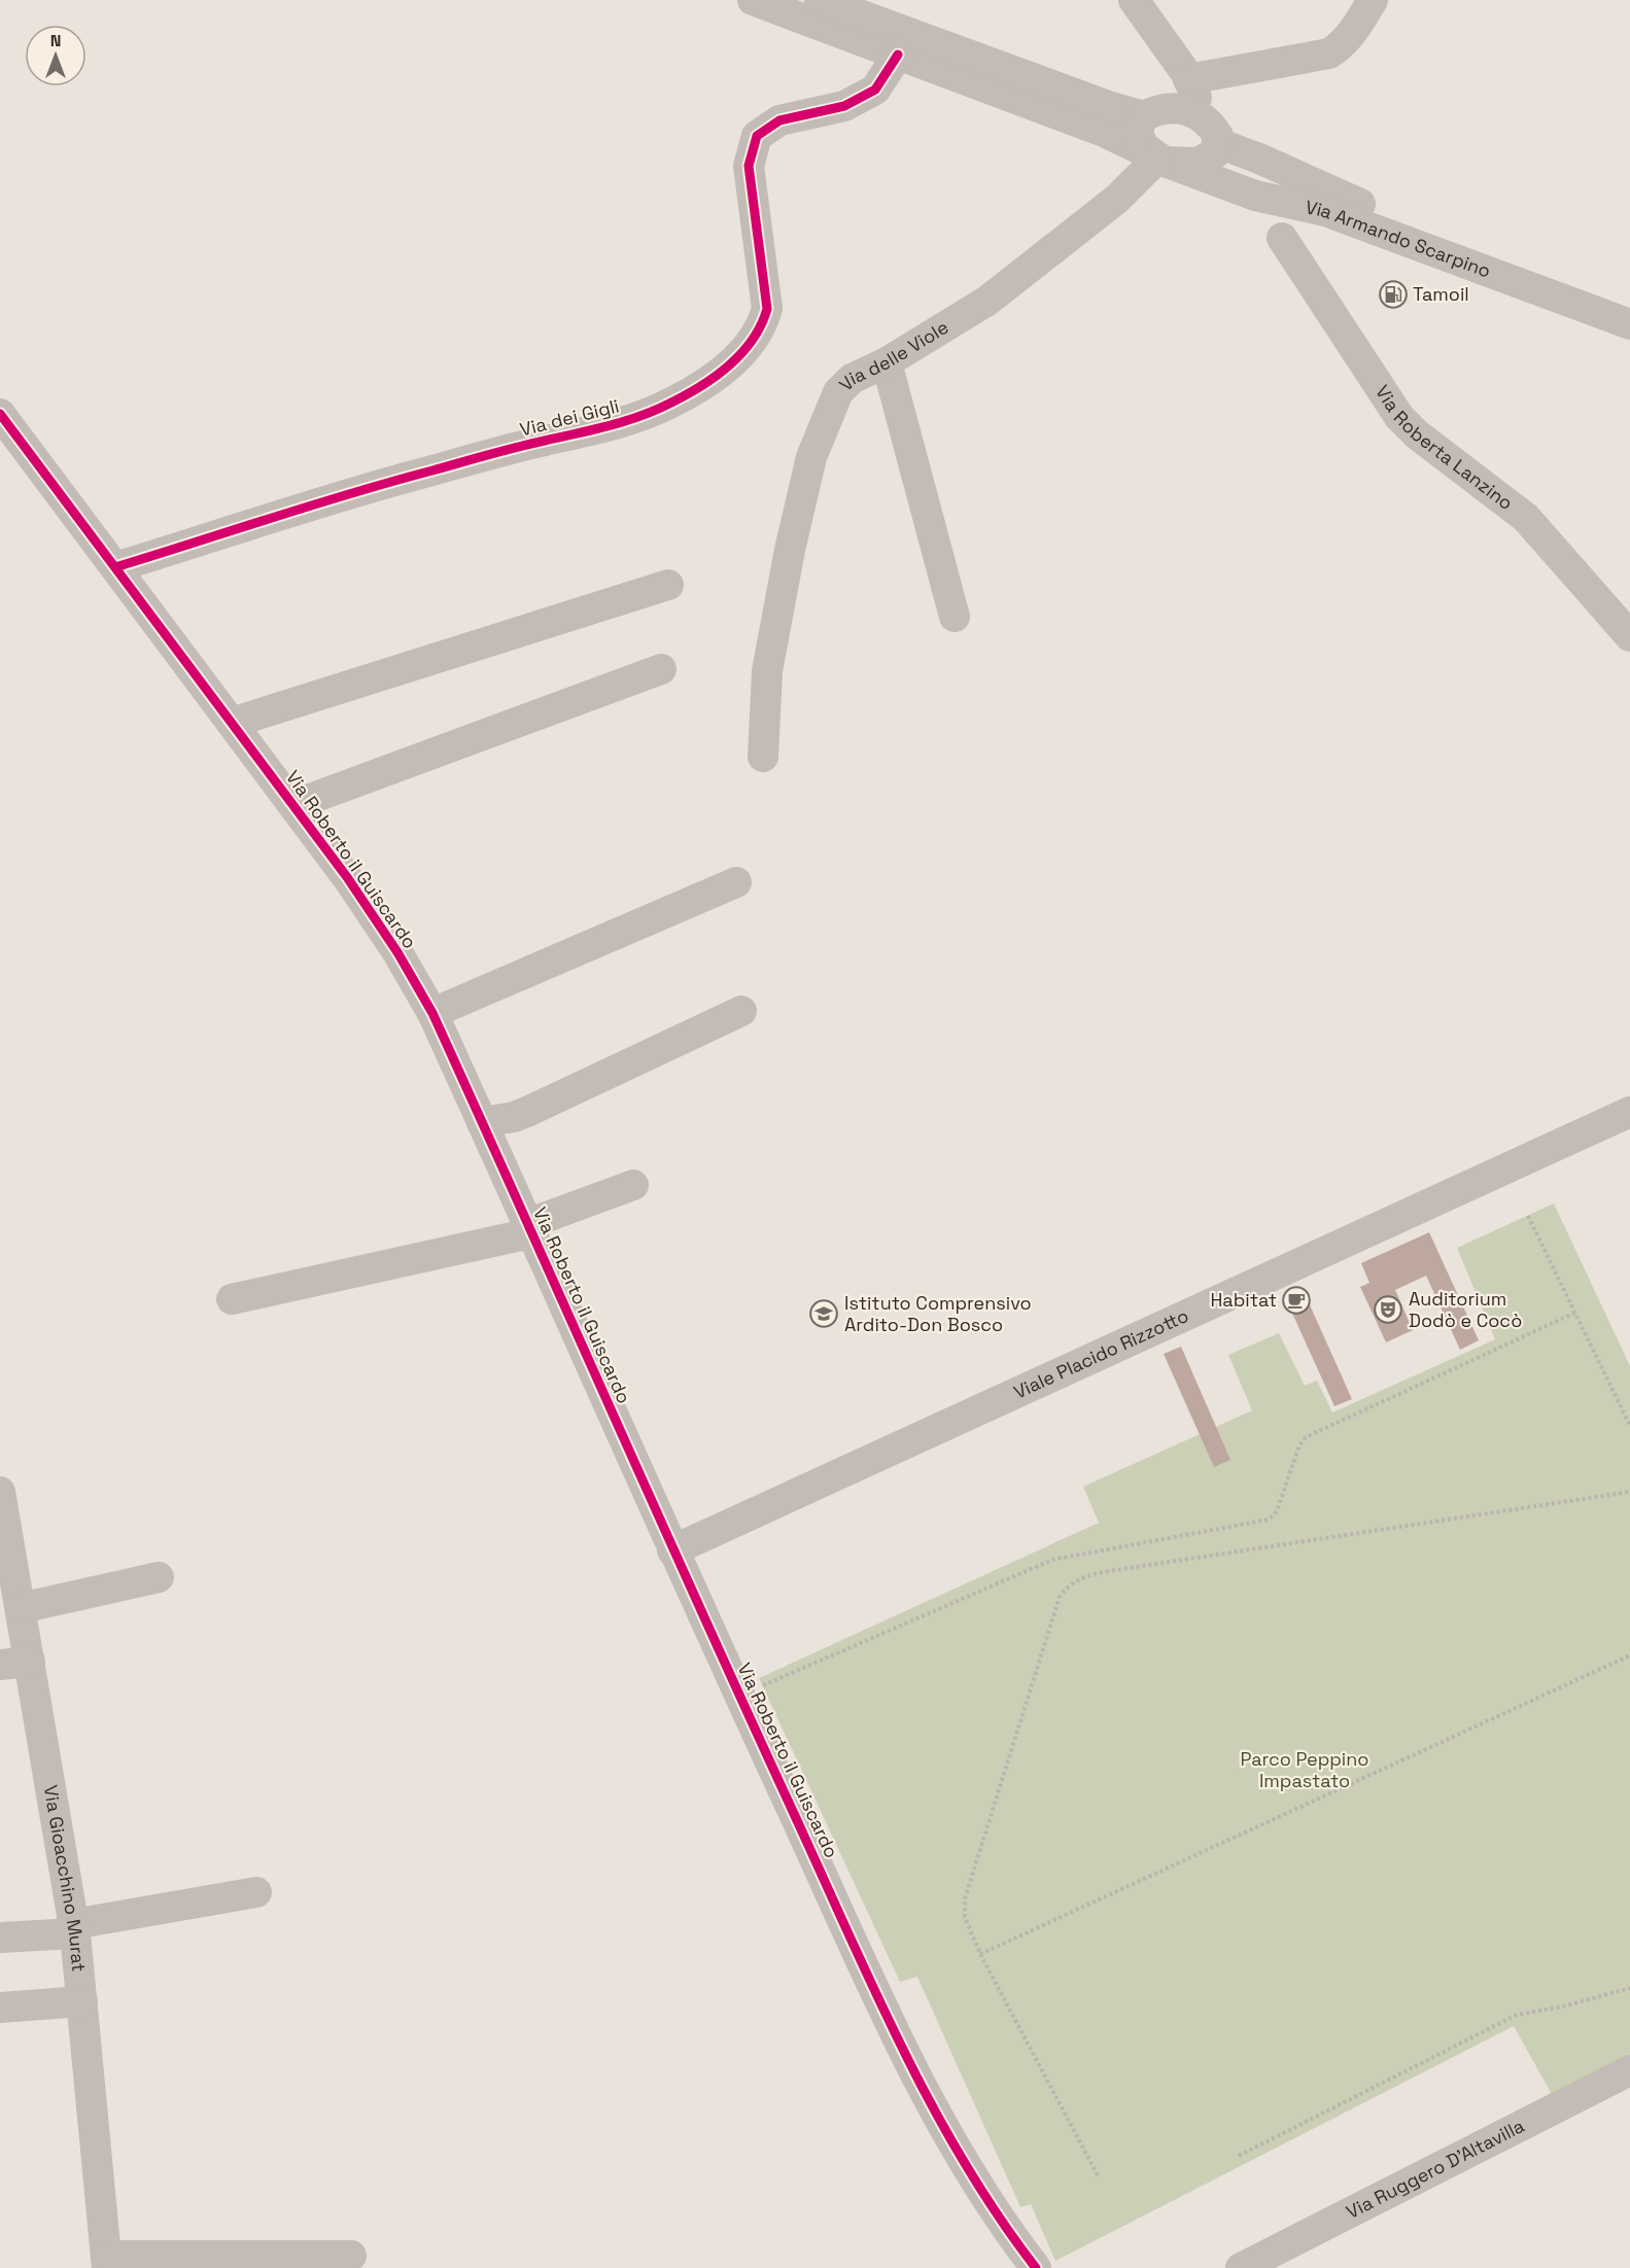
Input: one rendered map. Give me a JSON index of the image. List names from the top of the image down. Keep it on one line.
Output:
{"streets":{"street":["Via Armando Scarpino","Via delle Viole","Via dei Gigli","Via Roberta Lanzino","Via Roberto il Guiscardo","Viale Placido Rizzotto","Via Gioacchino Murat","Via Ruggero D'Altavilla"]},"crossings":[["Via Armando Scarpino","Via delle Viole"],["Via Armando Scarpino","Via dei Gigli"],["Via Armando Scarpino","Via Roberta Lanzino"],["Via dei Gigli","Via Roberto il Guiscardo"],["Via Roberto il Guiscardo","Viale Placido Rizzotto"]],"parks":["Parco Peppino Impastato"],"places":{"fuel station":["Tamoil"],"cafe":["Habitat"],"theatre":["Auditorium Dodò e Cocò"],"school or university":["Istituto Comprensivo Ardito-Don Bosco"]},"north":"top"}
